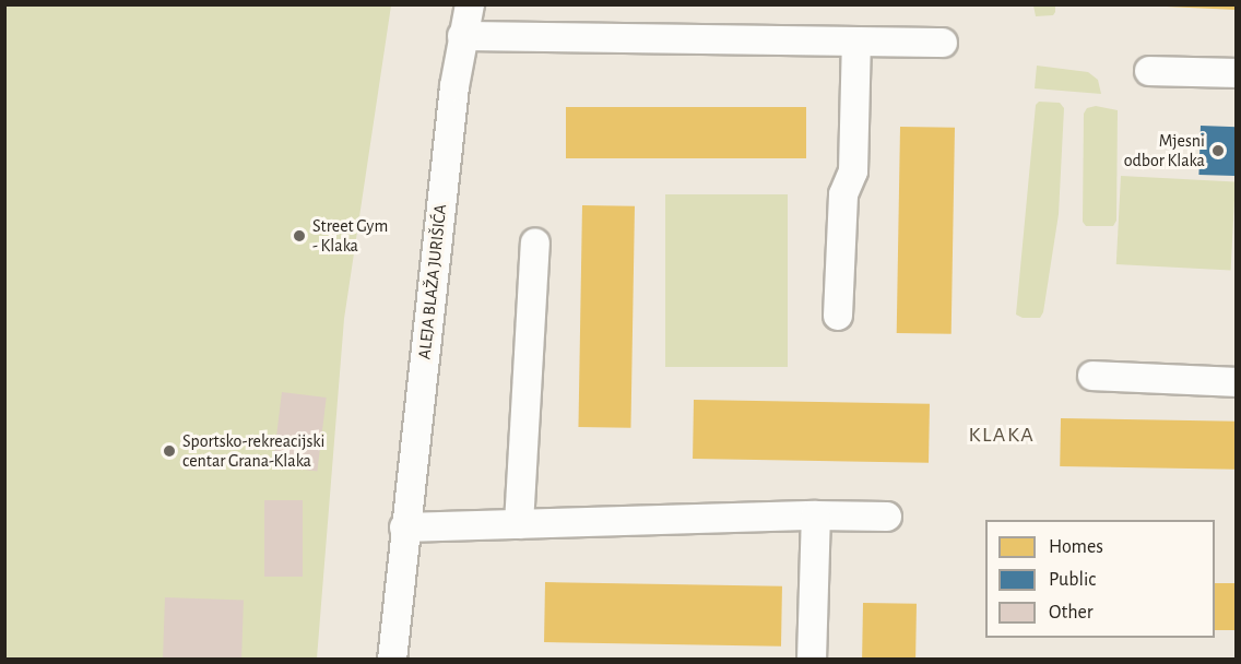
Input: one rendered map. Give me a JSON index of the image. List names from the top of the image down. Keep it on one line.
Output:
{"streets":{"street":["ALEJA BLAŽA JURIŠIĆA"]},"districts":["KLAKA"],"places":["Mjesni odbor Klaka","Street Gym - Klaka","Sportsko-rekreacijski centar Grana-Klaka"],"legend":["Homes","Public","Other"]}
